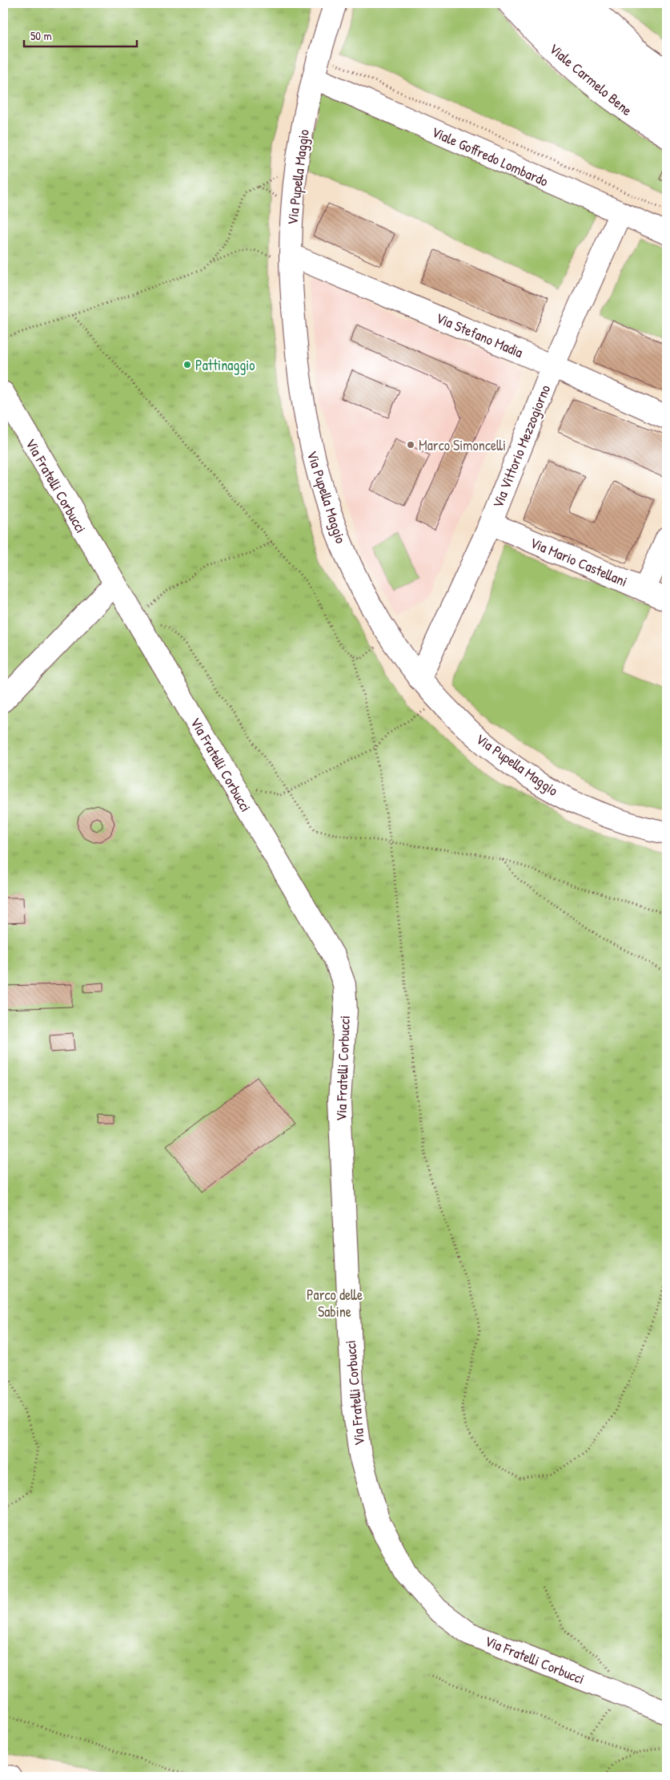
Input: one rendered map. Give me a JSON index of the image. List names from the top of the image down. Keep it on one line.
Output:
{"streets":{"street":["Viale Carmelo Bene","Viale Goffredo Lombardo","Via Pupella Maggio","Via Stefano Madia","Via Vittorio Mezzogiorno","Via Fratelli Corbucci","Via Mario Castellani"]},"crossings":[["Viale Goffredo Lombardo","Via Pupella Maggio"],["Viale Goffredo Lombardo","Via Vittorio Mezzogiorno"],["Via Pupella Maggio","Via Stefano Madia"],["Via Pupella Maggio","Via Vittorio Mezzogiorno"],["Via Stefano Madia","Via Vittorio Mezzogiorno"],["Via Vittorio Mezzogiorno","Via Mario Castellani"]],"parks":["Parco delle Sabine"],"places":["Pattinaggio","Marco Simoncelli"],"scale_bar":"50 m"}
